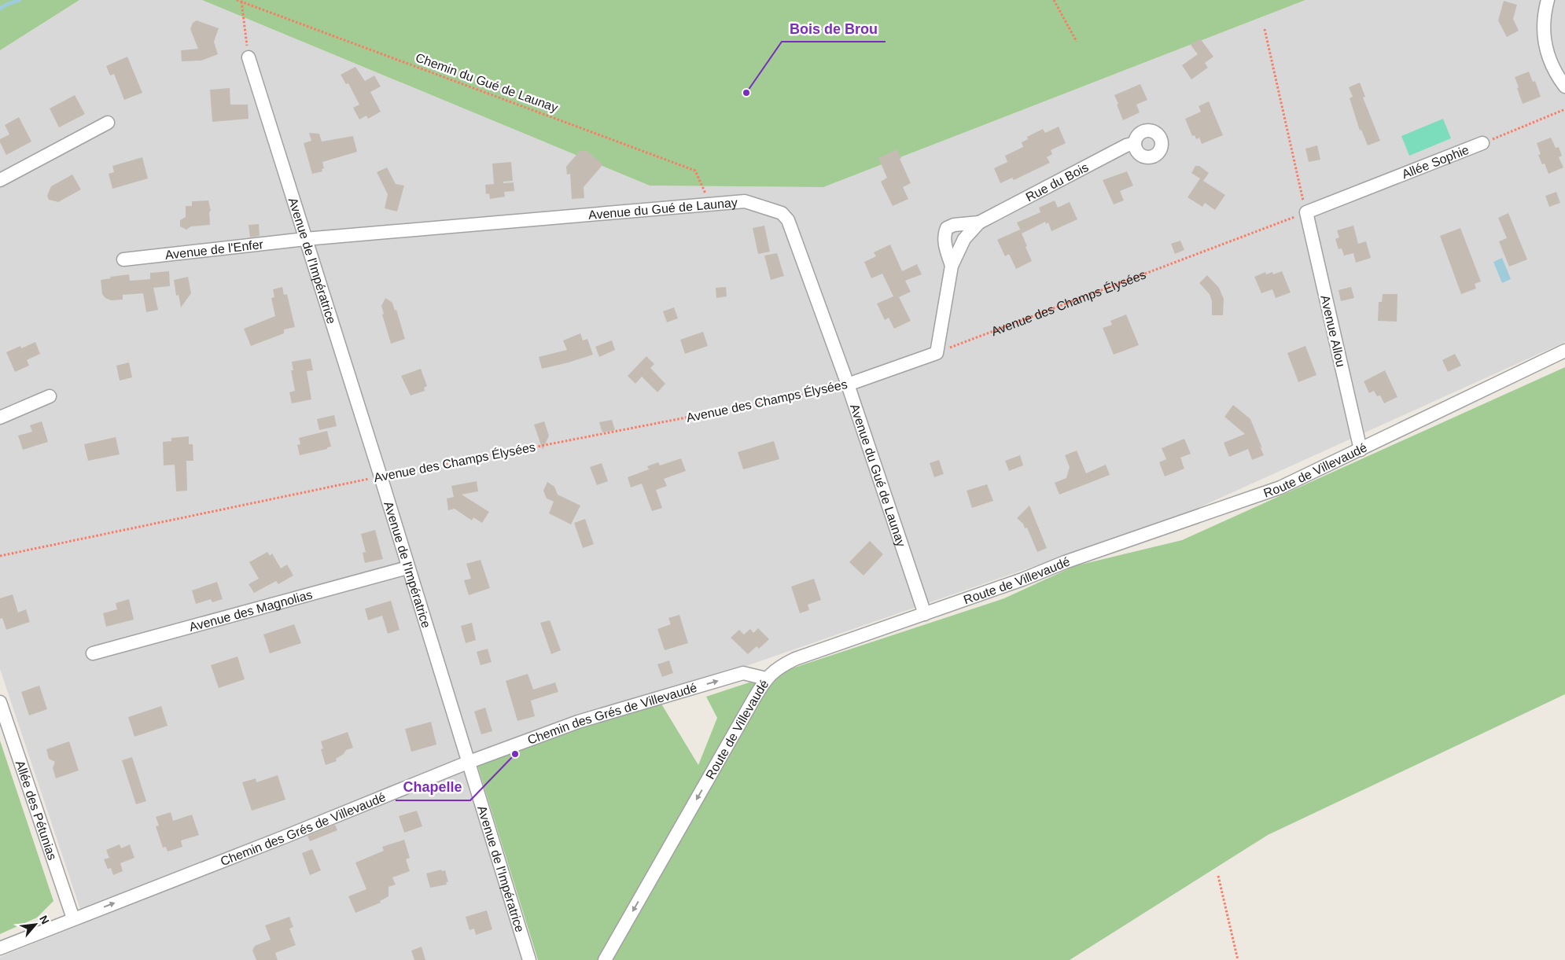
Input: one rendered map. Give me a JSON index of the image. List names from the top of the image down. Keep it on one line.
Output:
{"streets":{"street":["Allée Sophie","Rue du Bois","Avenue du Gué de Launay","Avenue de l'Enfer","Avenue de l'Impératrice","Avenue des Champs Élysées","Avenue Allou","Route de Villevaudé","Avenue des Magnolias","Chemin des Grés de Villevaudé","Allée des Pétunias"],"path":["Chemin du Gué de Launay"]},"crossings":[["Chemin du Gué de Launay","Avenue du Gué de Launay"],["Allée Sophie","Avenue des Champs Élysées"],["Allée Sophie","Avenue Allou"],["Rue du Bois","Avenue des Champs Élysées"],["Avenue du Gué de Launay","Avenue de l'Enfer"],["Avenue du Gué de Launay","Avenue de l'Impératrice"],["Avenue du Gué de Launay","Avenue des Champs Élysées"],["Avenue du Gué de Launay","Route de Villevaudé"],["Avenue de l'Enfer","Avenue de l'Impératrice"],["Avenue de l'Impératrice","Avenue des Champs Élysées"],["Avenue de l'Impératrice","Avenue des Magnolias"],["Avenue de l'Impératrice","Chemin des Grés de Villevaudé"],["Avenue des Champs Élysées","Avenue Allou"],["Avenue Allou","Route de Villevaudé"],["Route de Villevaudé","Chemin des Grés de Villevaudé"],["Chemin des Grés de Villevaudé","Allée des Pétunias"]],"one_way":["Chemin des Grés de Villevaudé"],"places":["Bois de Brou","Chapelle"],"north":"top right"}
